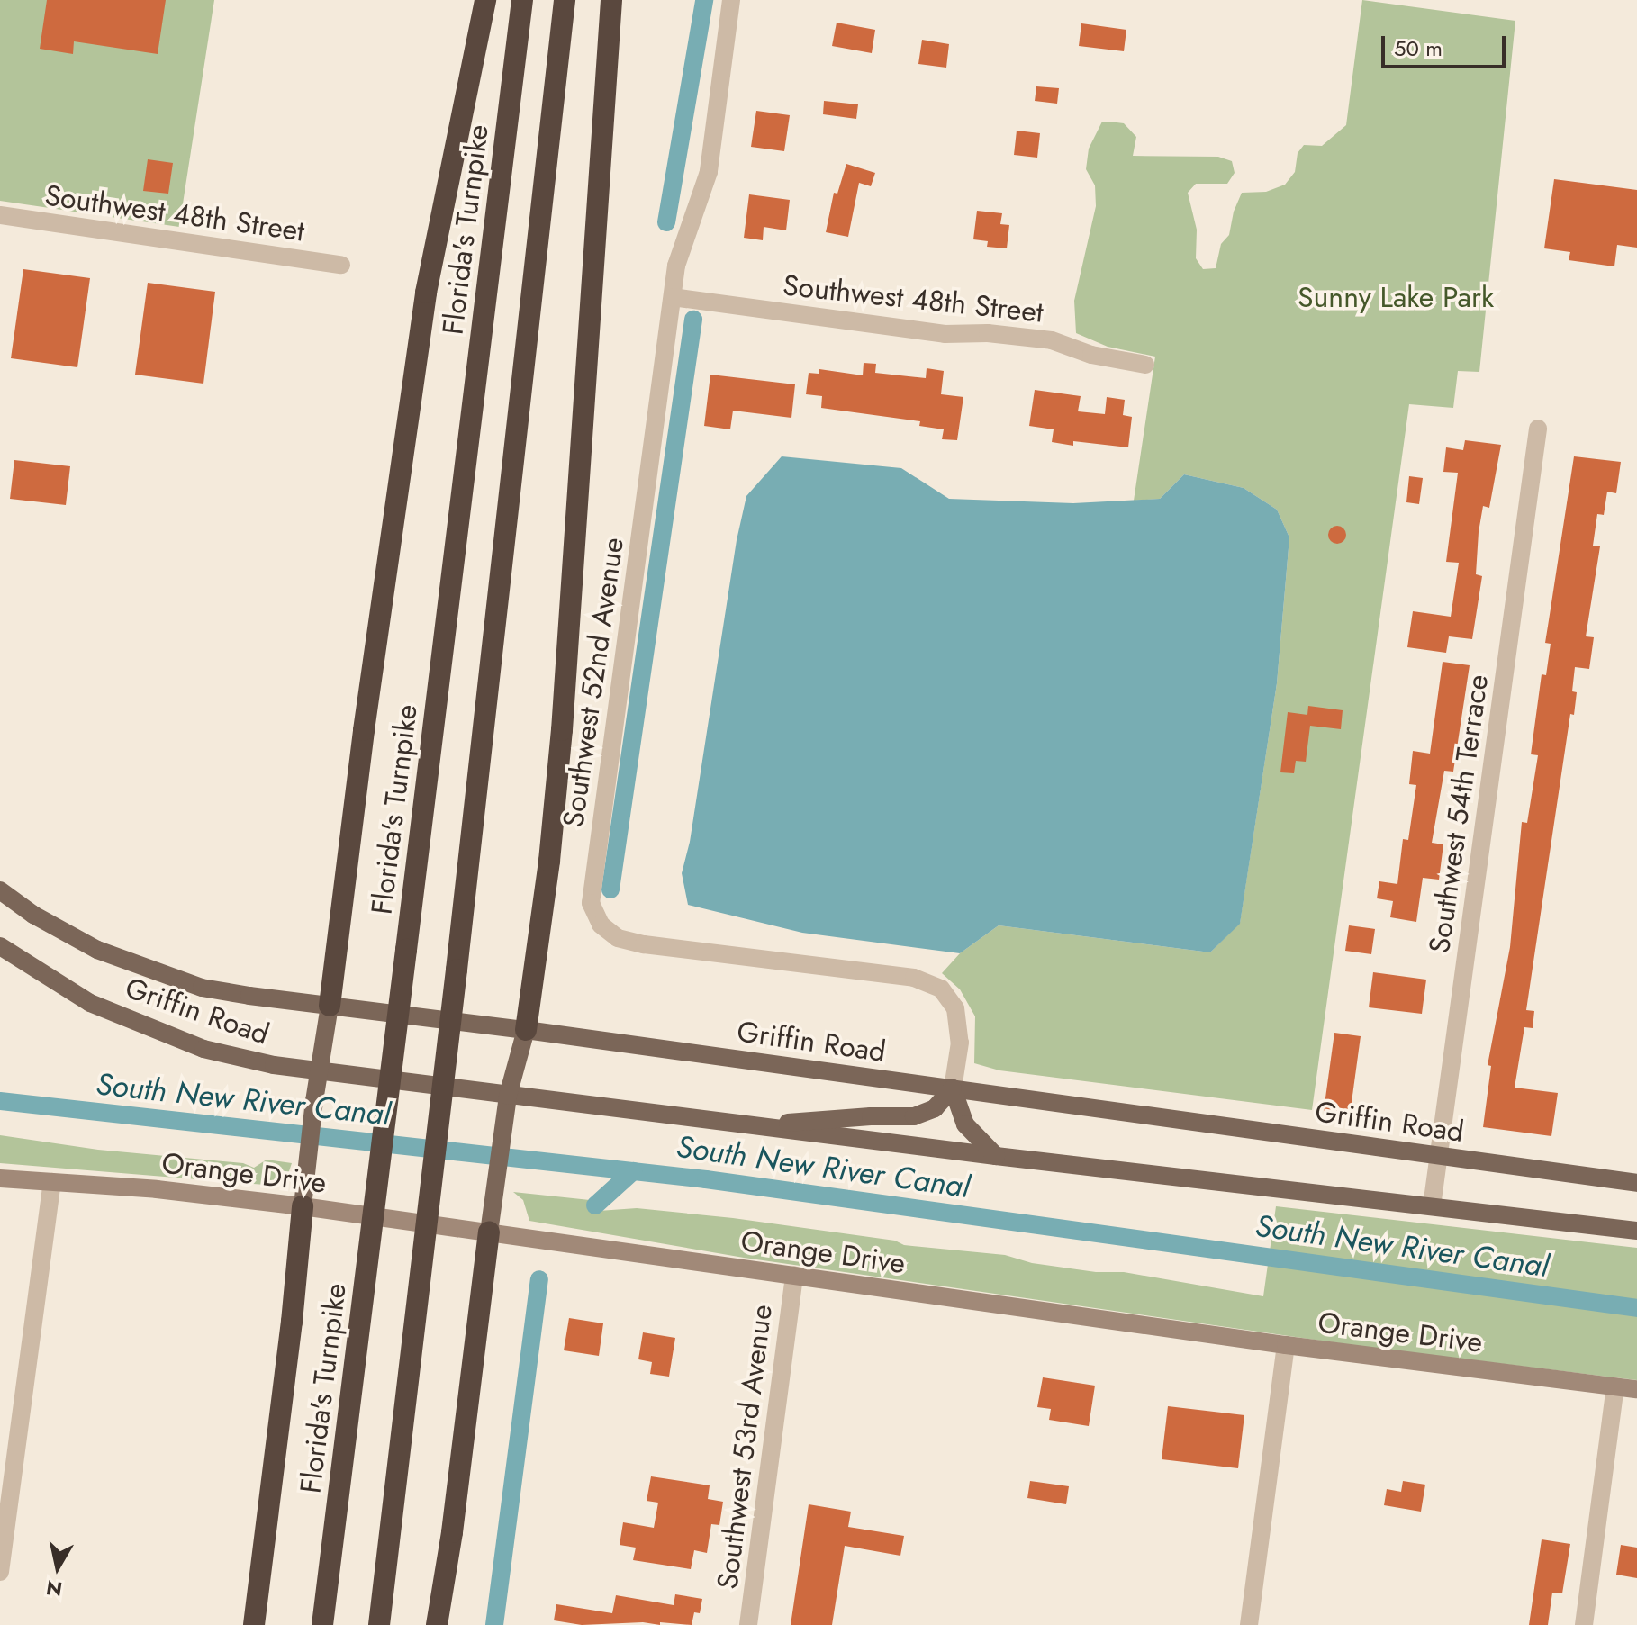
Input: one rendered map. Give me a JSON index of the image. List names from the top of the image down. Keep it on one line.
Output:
{"streets":{"highway":["Florida's Turnpike"],"main road":["Griffin Road"],"street":["Southwest 48th Street","Southwest 52nd Avenue","Southwest 54th Terrace","Orange Drive","Southwest 53rd Avenue"]},"crossings":[["Southwest 48th Street","Southwest 52nd Avenue"],["Southwest 52nd Avenue","Griffin Road"],["Southwest 54th Terrace","Griffin Road"],["Orange Drive","Southwest 53rd Avenue"]],"water":["South New River Canal"],"parks":["Sunny Lake Park"],"scale_bar":"50 m","north":"bottom"}
